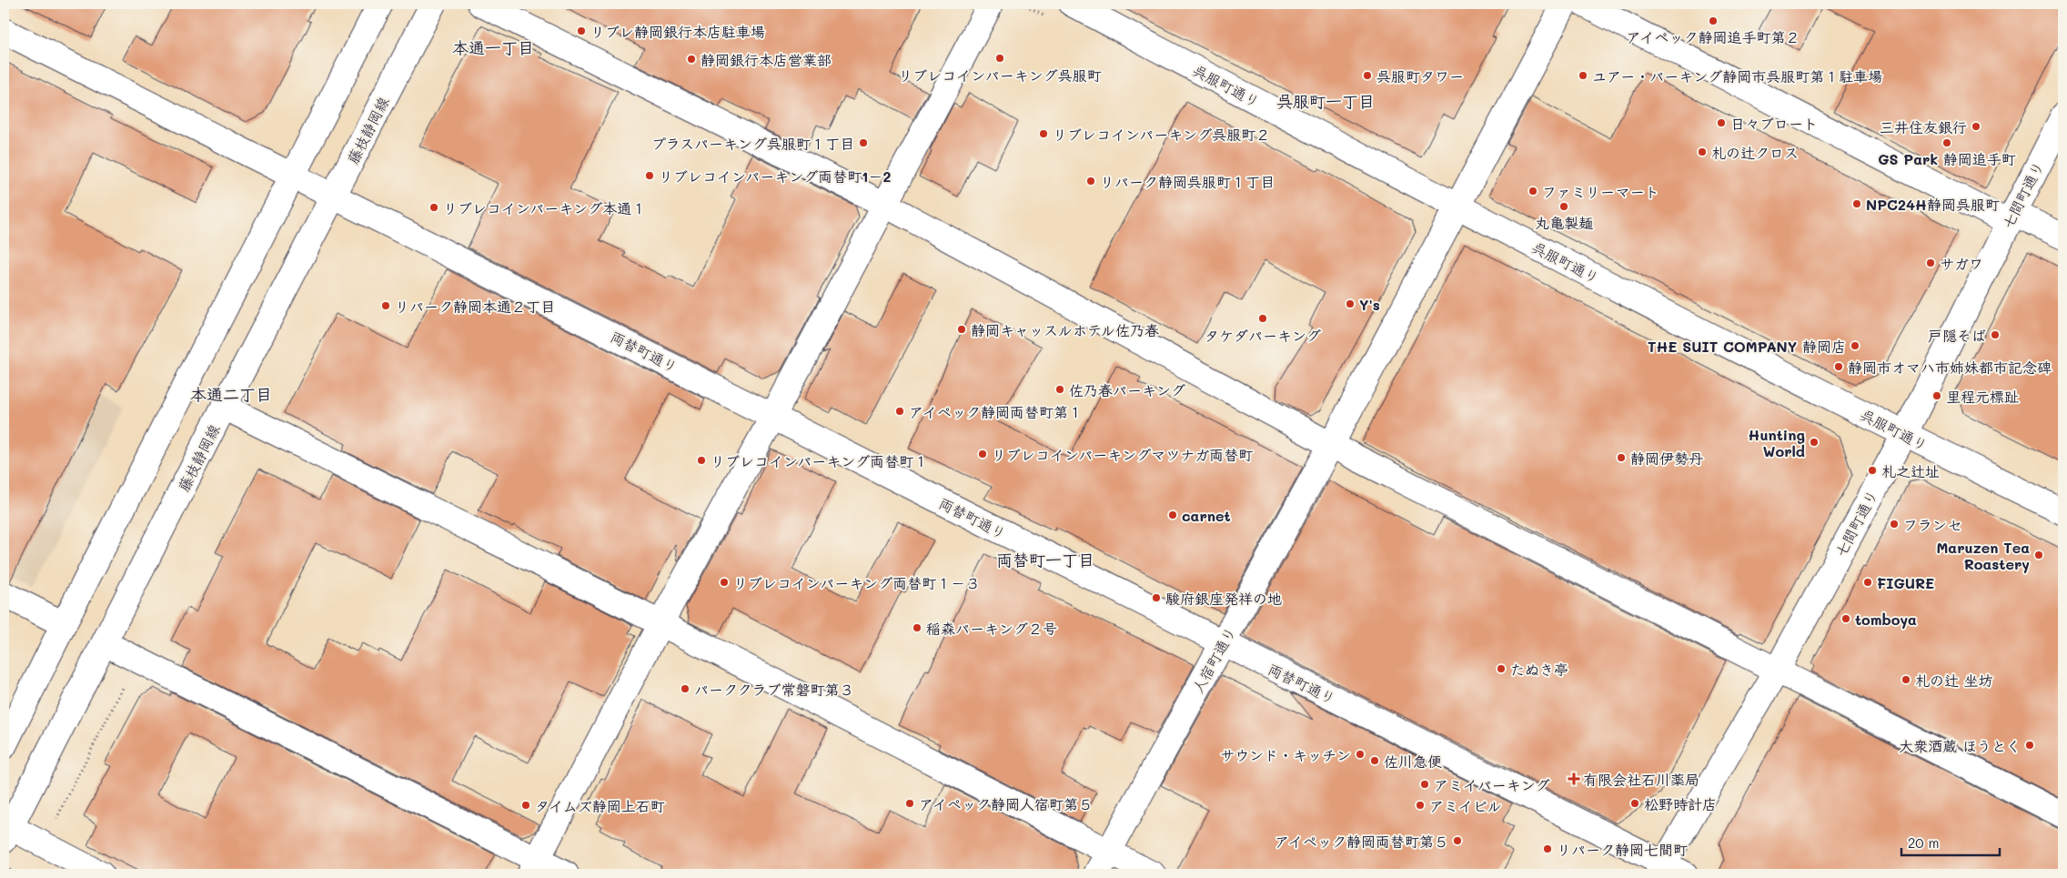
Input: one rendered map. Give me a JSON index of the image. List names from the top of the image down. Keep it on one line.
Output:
{"streets":{"street":["呉服町通り","藤枝静岡線","七間町通り","両替町通り","人宿町通り"]},"crossings":[["呉服町通り","七間町通り"],["呉服町通り","人宿町通り"],["藤枝静岡線","両替町通り"],["七間町通り","両替町通り"],["両替町通り","人宿町通り"]],"districts":["本通一丁目","呉服町一丁目","本通二丁目","両替町一丁目"],"places":{"other":["アイペック静岡追手町第２","リブレ静岡銀行本店駐車場","リブレコインパーキング呉服町","静岡銀行本店営業部","呉服町タワー","ユアー・パーキング静岡市呉服町第１駐車場","日々ブロート","三井住友銀行","リブレコインパーキング呉服町２","プラスパーキング呉服町１丁目","GS Park 静岡追手町","札の辻クロス","リブレコインパーキング両替町1－2","リパーク静岡呉服町１丁目","ファミリーマート","NPC24H静岡呉服町","丸亀製麺","リブレコインパーキング本通１","サガワ","Y's","リパーク静岡本通２丁目","タケダパーキング","静岡キャッスルホテル佐乃春","戸隠そば","THE SUIT COMPANY 静岡店","静岡市オマハ市姉妹都市記念碑","佐乃春パーキング","里程元標趾","アイペック静岡両替町第１","Hunting World","リブレコインパーキングマツナガ両替町","静岡伊勢丹","リブレコインパーキング両替町１","札之辻址","carnet","フランセ","Maruzen Tea Roastery","リブレコインパーキング両替町１－３","FIGURE","駿府銀座発祥の地","tomboya","稲森パーキング２号","たぬき亭","札の辻 坐坊","パーククラブ常磐町第３","大衆酒蔵 ほうとく","サウンド・キッチン","佐川急便","アミイパーキング","アイペック静岡人宿町第５","松野時計店","タイムズ静岡上石町","アミイビル","アイペック静岡両替町第５","リパーク静岡七間町"],"health":["有限会社石川薬局"]},"scale_bar":"20 m"}
